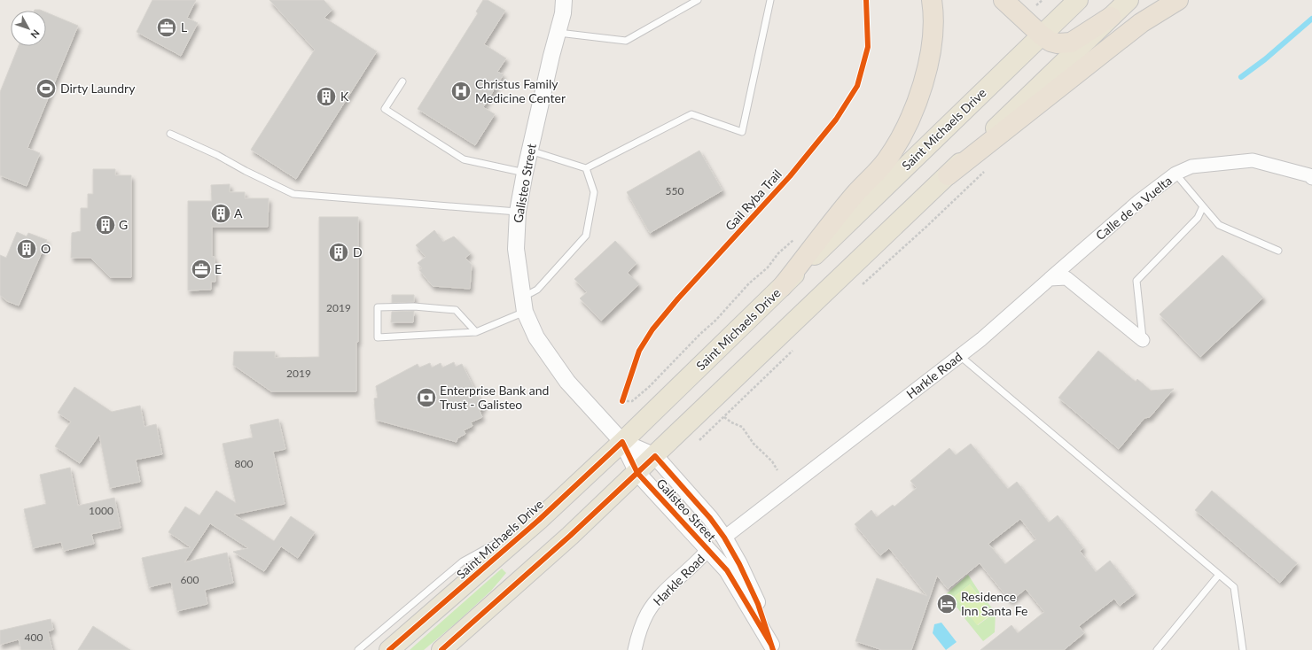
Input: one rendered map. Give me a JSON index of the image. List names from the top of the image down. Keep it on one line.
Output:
{"streets":{"main road":["Saint Michaels Drive"],"street":["Galisteo Street","Calle de la Vuelta","Harkle Road"],"cycle path":["Gail Ryba Trail"]},"crossings":[["Saint Michaels Drive","Galisteo Street"],["Galisteo Street","Harkle Road"],["Calle de la Vuelta","Harkle Road"]],"places":{"office":["L","E"],"sports":["Dirty Laundry"],"hospital":["Christus Family Medicine Center"],"building":["K","A","G","O","D"],"bank":["Enterprise Bank and Trust - Galisteo"],"hotel":["Residence Inn Santa Fe"]},"house_numbers":["550","2019","2019","800","1000","600","400"],"north":"bottom right"}
